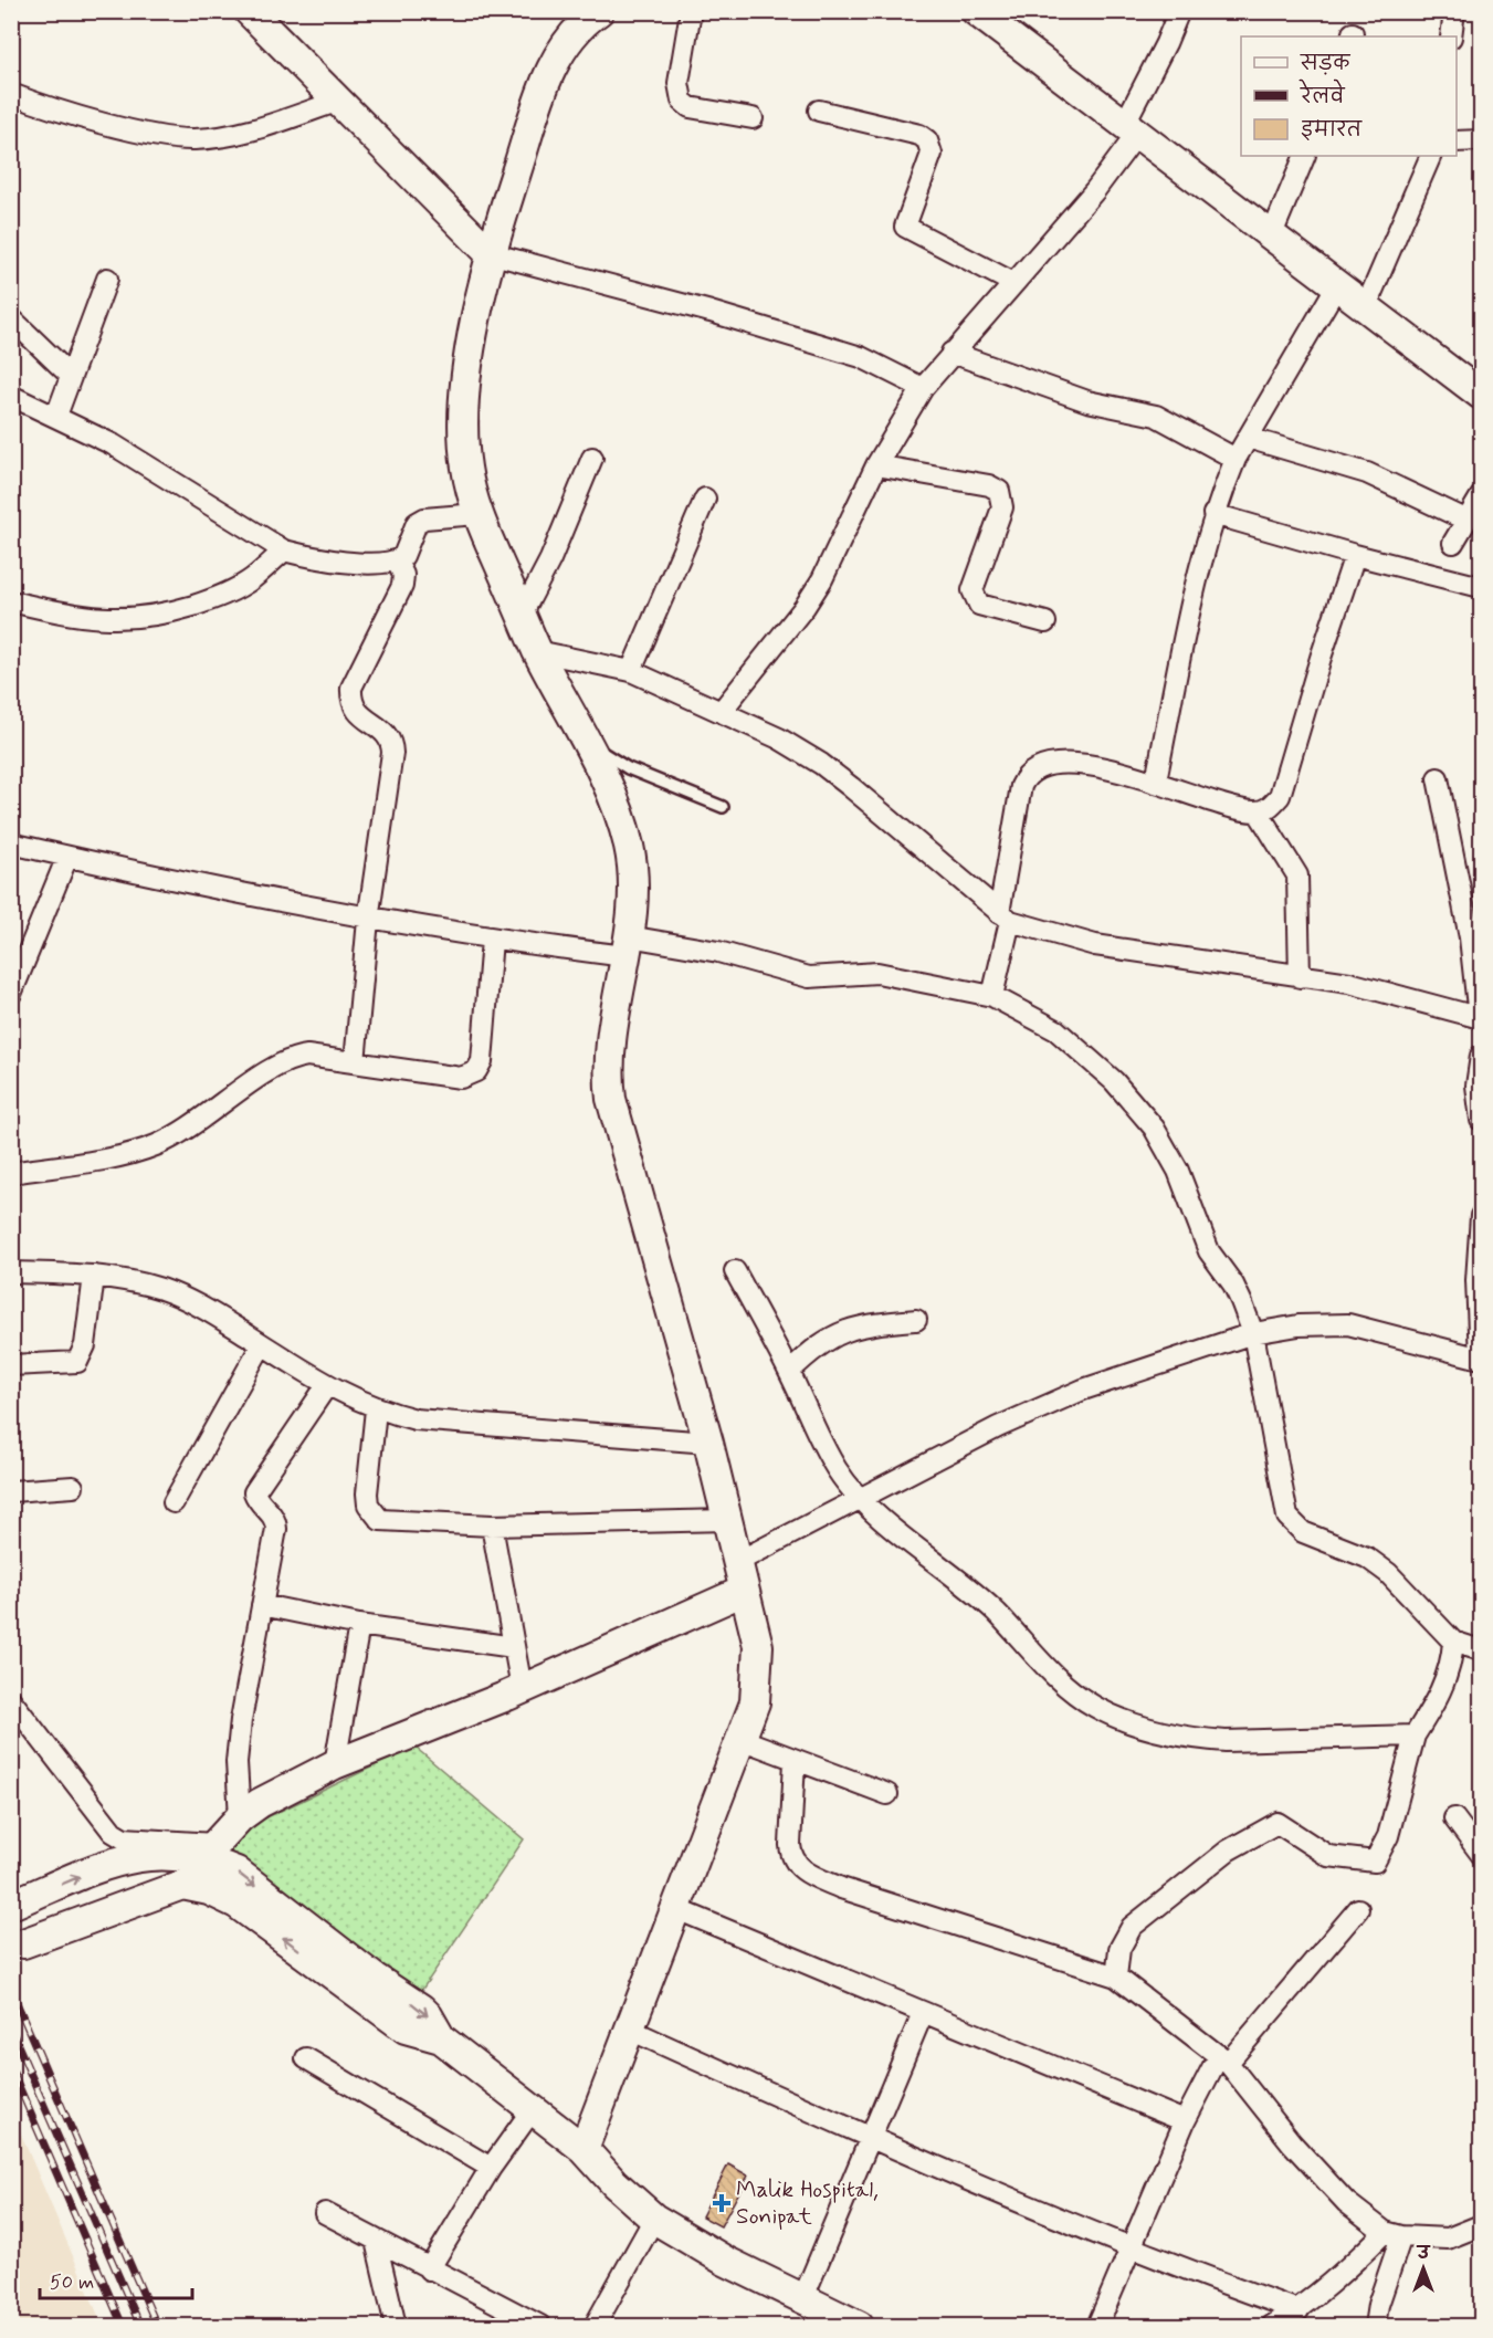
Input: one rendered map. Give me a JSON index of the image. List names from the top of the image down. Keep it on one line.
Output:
{"places":{"health":["Malik Hospital, Sonipat"]},"legend":["सड़क","रेलवे","इमारत"],"scale_bar":"50 m","north":"top"}
